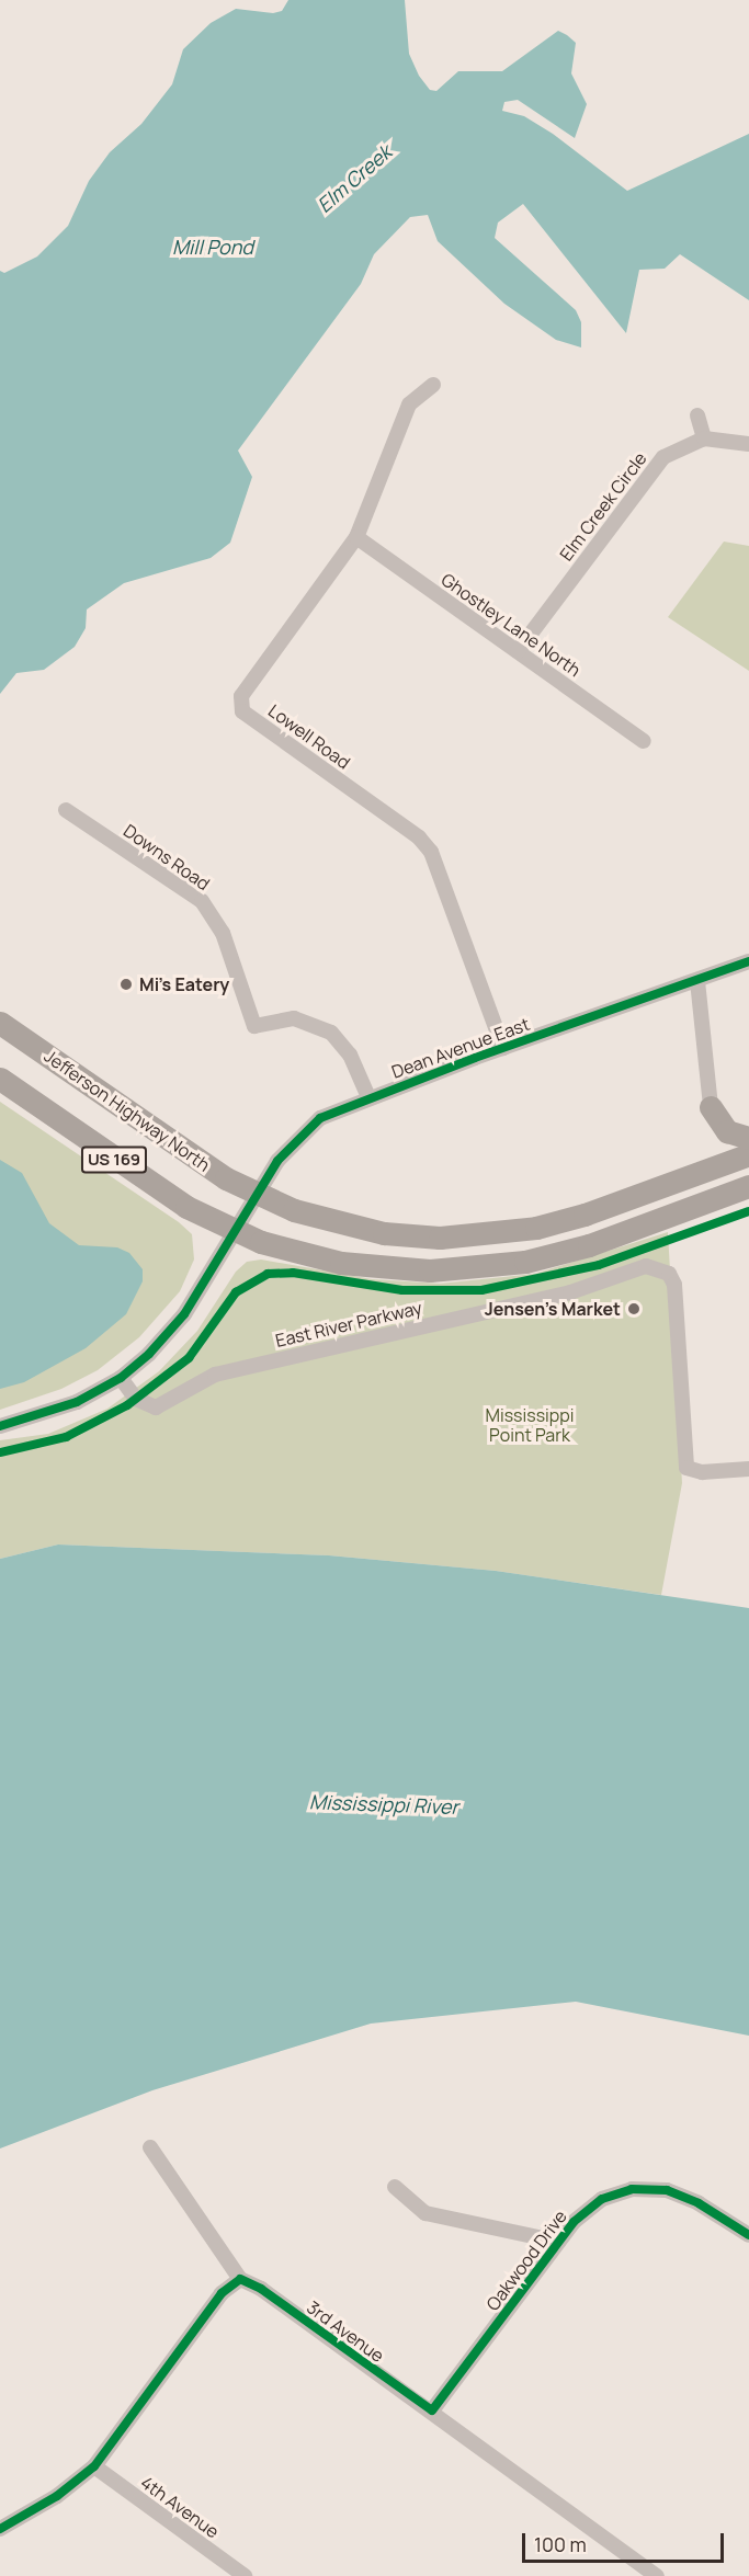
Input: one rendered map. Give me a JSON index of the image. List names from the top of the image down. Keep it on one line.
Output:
{"streets":{"highway":["Jefferson Highway North","US 169"],"street":["Elm Creek Circle","Ghostley Lane North","Lowell Road","Downs Road","Dean Avenue East","East River Parkway","Oakwood Drive","3rd Avenue","4th Avenue"]},"crossings":[["Elm Creek Circle","Ghostley Lane North"],["Ghostley Lane North","Lowell Road"],["Lowell Road","Dean Avenue East"],["Downs Road","Dean Avenue East"],["Dean Avenue East","Jefferson Highway North"],["Dean Avenue East","US 169"],["Dean Avenue East","East River Parkway"],["Jefferson Highway North","US 169"],["Oakwood Drive","3rd Avenue"]],"water":["Elm Creek","Mill Pond","Mississippi River"],"parks":["Mississippi Point Park"],"places":["Mi's Eatery","Jensen's Market"],"scale_bar":"100 m"}
